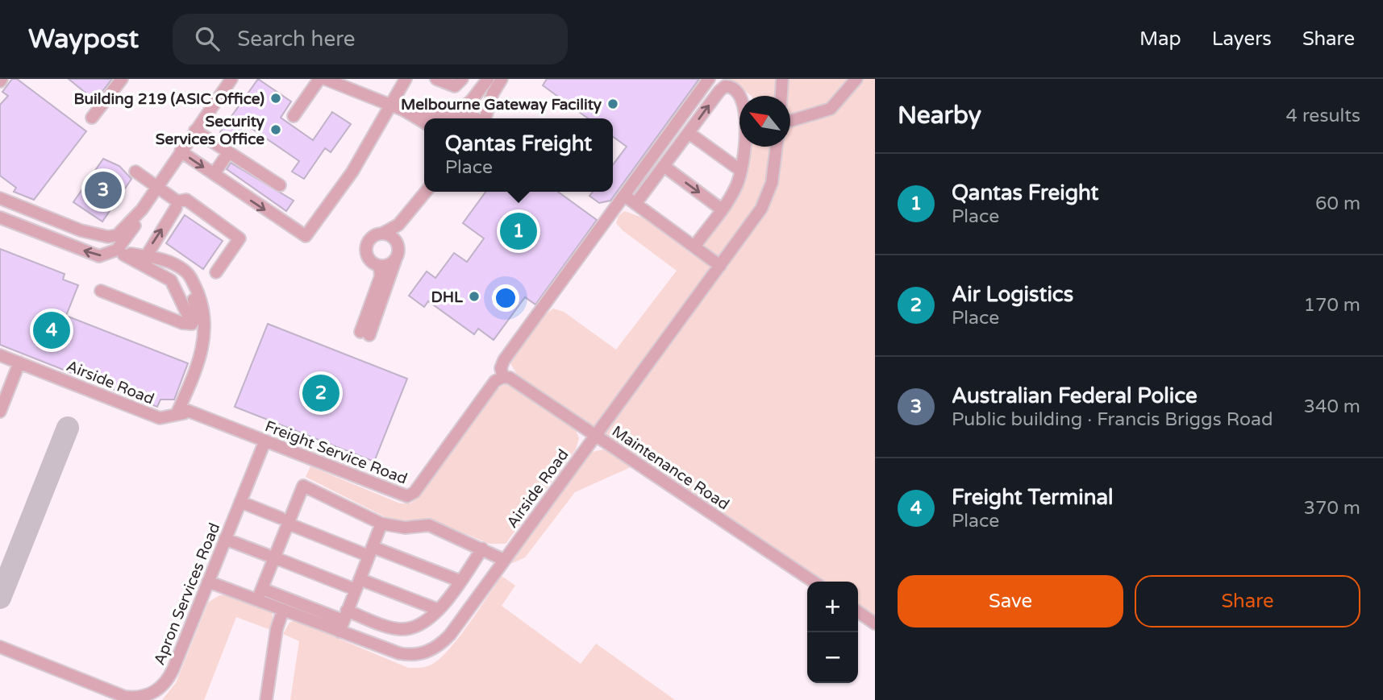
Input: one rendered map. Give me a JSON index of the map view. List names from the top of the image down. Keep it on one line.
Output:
{"streets":{"street":["Airside Road","Freight Service Road","Maintenance Road","Apron Services Road"]},"crossings":[["Airside Road","Freight Service Road"],["Airside Road","Maintenance Road"],["Airside Road","Apron Services Road"],["Freight Service Road","Maintenance Road"],["Freight Service Road","Apron Services Road"]],"places":["Building 219 (ASIC Office)","Melbourne Gateway Facility","Security Services Office","DHL"],"north":"top left","page":{"header":"Waypost","search":"Search here","nav":["Map","Layers","Share"],"heading":["Nearby","4 results"],"popup":["Qantas Freight","Place"],"list":[{"mark":"1","name":"Qantas Freight","note":"Place","value":"60 m"},{"mark":"2","name":"Air Logistics","note":"Place","value":"170 m"},{"mark":"3","name":"Australian Federal Police","note":"Public building · Francis Briggs Road","value":"340 m"},{"mark":"4","name":"Freight Terminal","note":"Place","value":"370 m"}],"pins":["3","1","4","2"],"buttons":["Save","Share"],"map_buttons":["+","−"]}}
